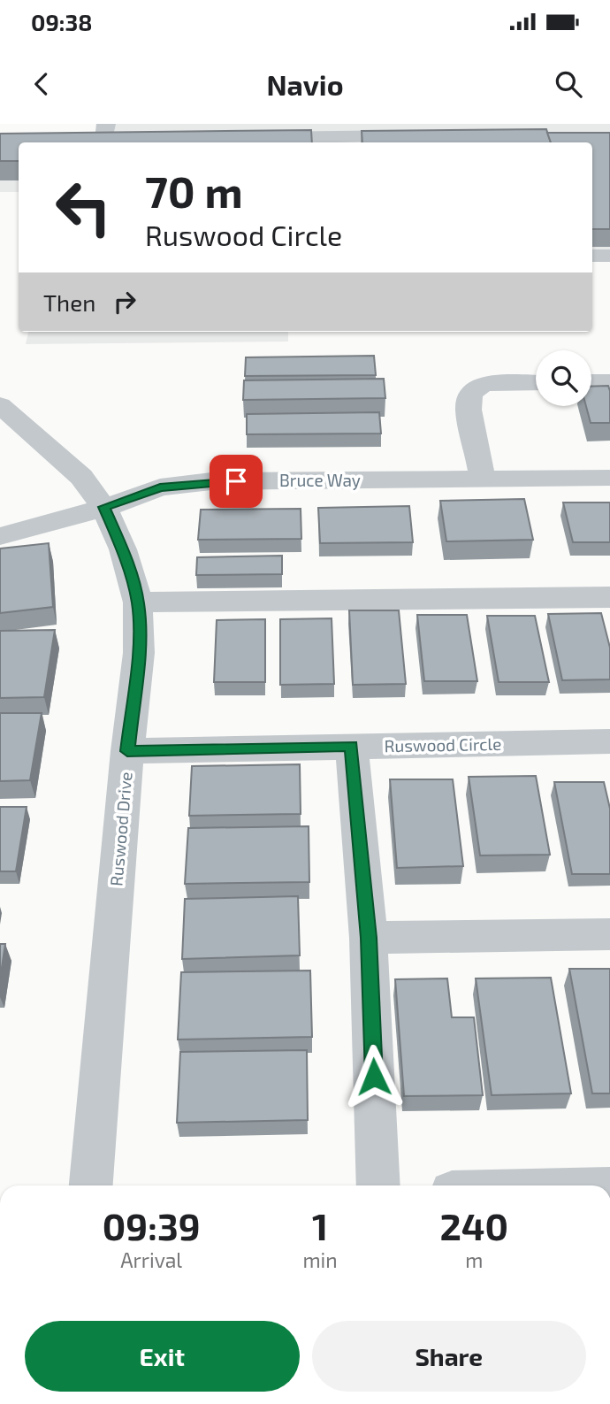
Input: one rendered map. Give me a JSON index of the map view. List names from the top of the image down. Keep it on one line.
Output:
{"streets":{"street":["Bruce Way","Ruswood Circle","Ruswood Drive"]},"crossings":[["Bruce Way","Ruswood Drive"],["Ruswood Circle","Ruswood Drive"]],"page":{"status":"09:38","header":"Navio","turn":["70 m","Ruswood Circle"],"then":"Then","eta":["09:39","Arrival","1","min","240","m"],"buttons":["Exit","Share"]}}
